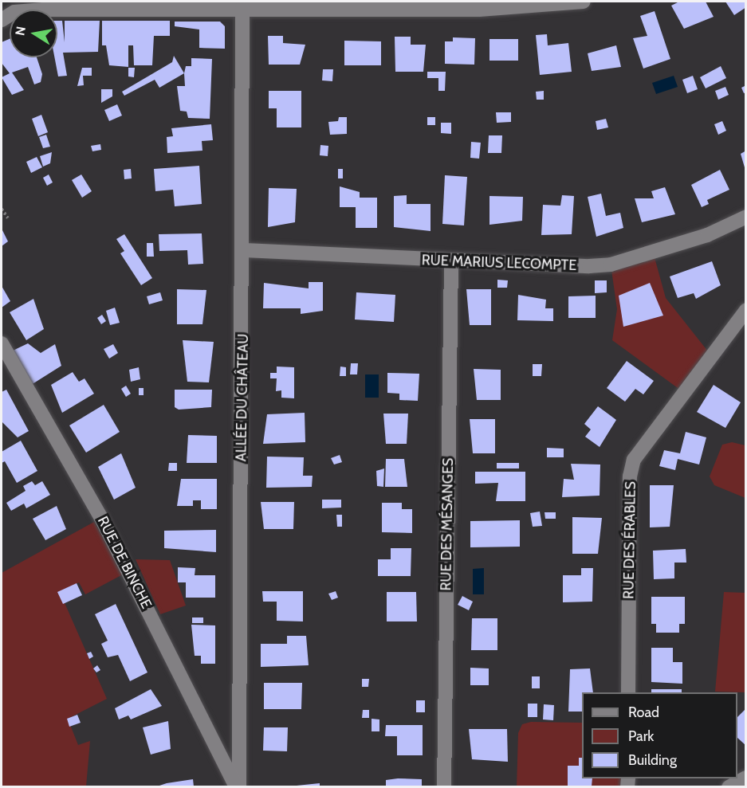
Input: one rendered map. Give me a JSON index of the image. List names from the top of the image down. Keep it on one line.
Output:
{"streets":{"street":["RUE MARIUS LECOMPTE","ALLÉE DU CHÂTEAU","RUE DES MÉSANGES","RUE DES ÉRABLES","RUE DE BINCHE"]},"crossings":[["RUE MARIUS LECOMPTE","ALLÉE DU CHÂTEAU"],["RUE MARIUS LECOMPTE","RUE DES MÉSANGES"],["ALLÉE DU CHÂTEAU","RUE DE BINCHE"]],"legend":["Road","Park","Building"],"north":"left"}
